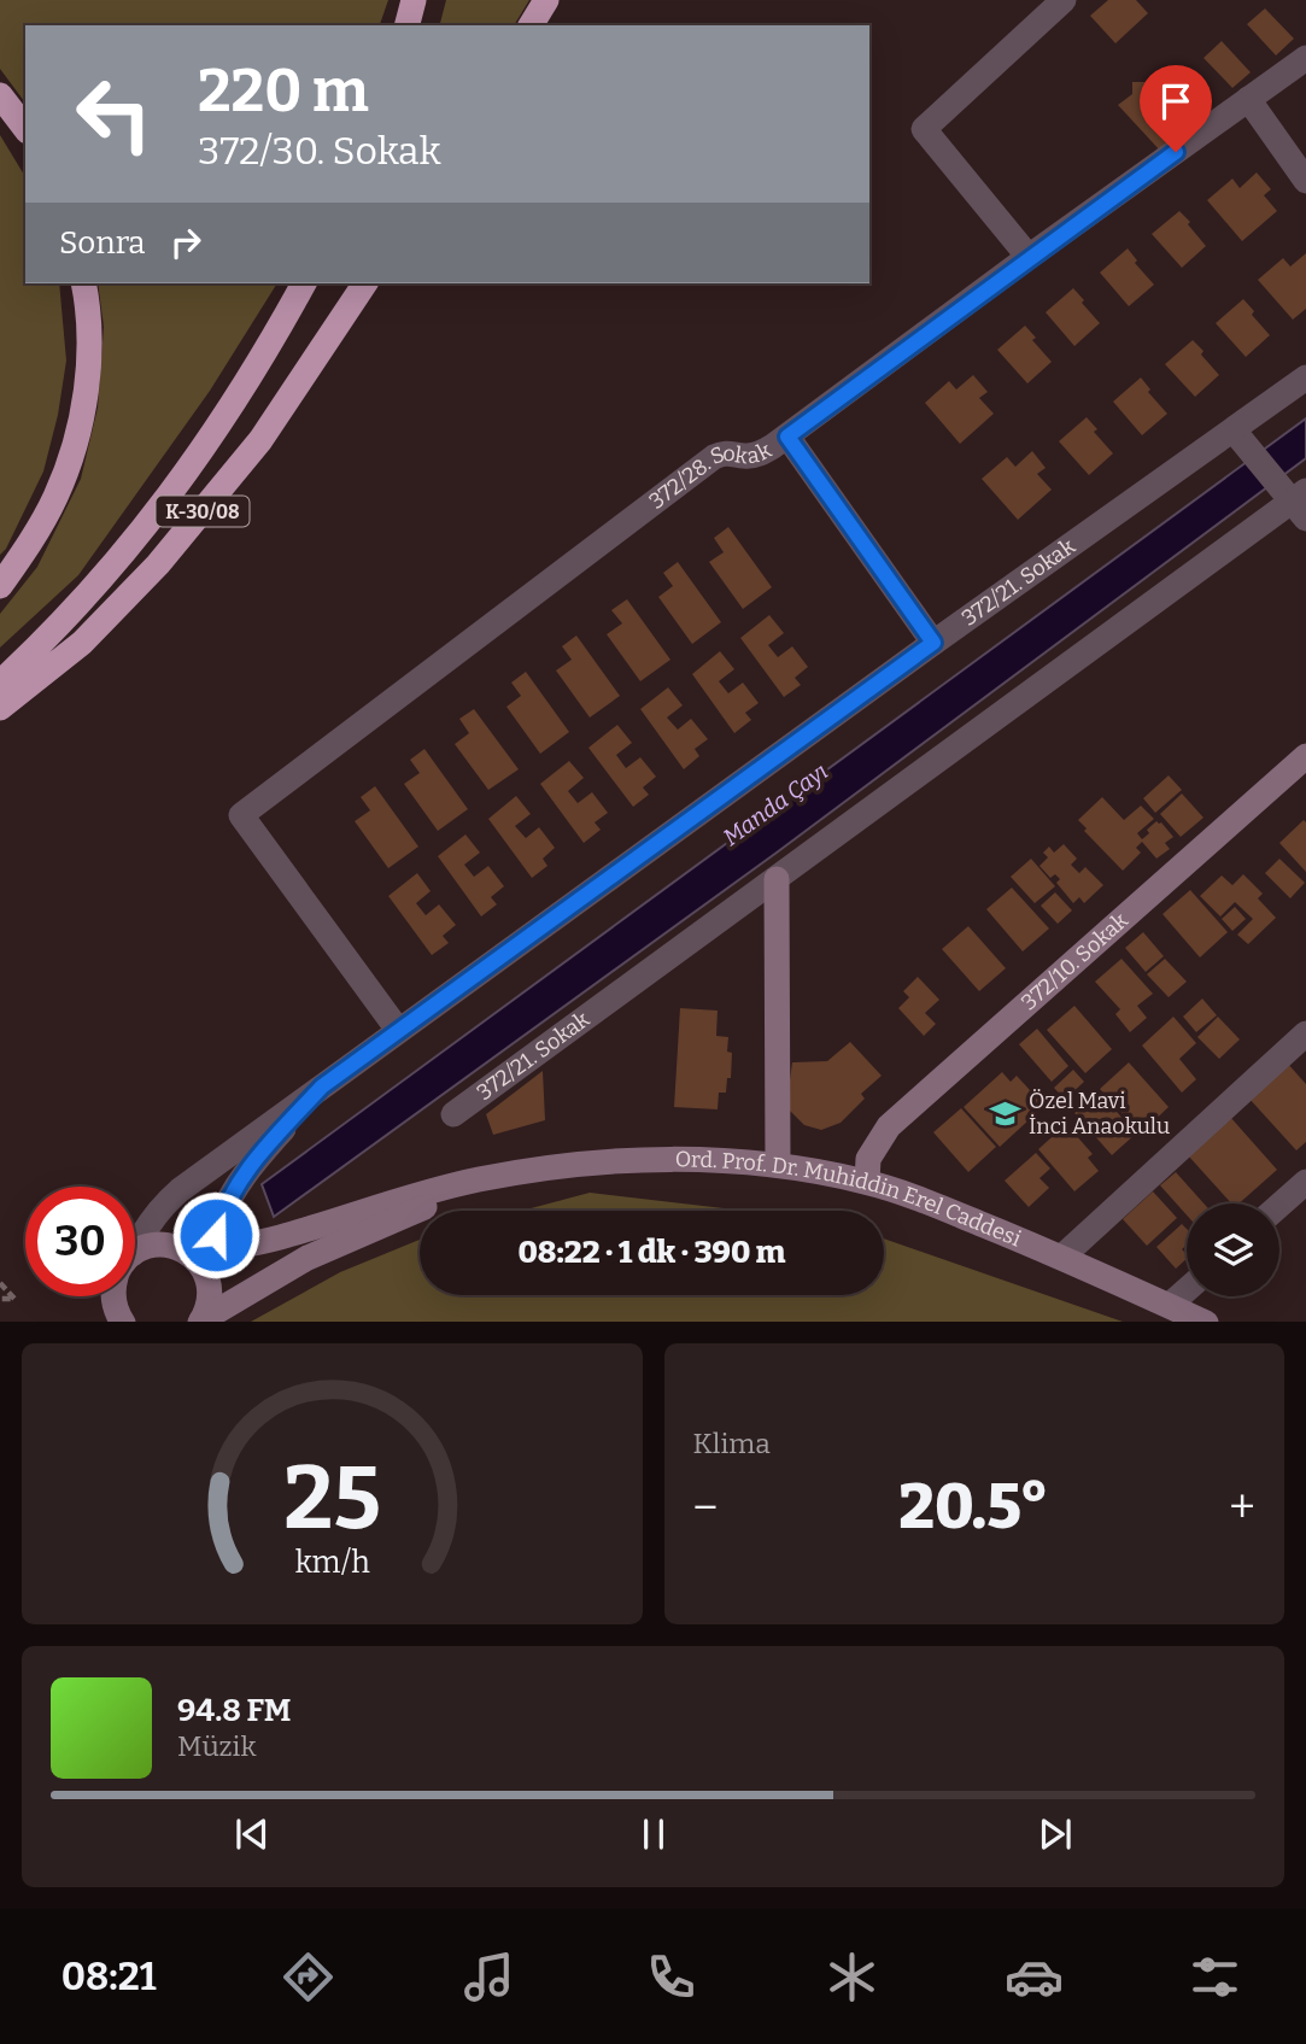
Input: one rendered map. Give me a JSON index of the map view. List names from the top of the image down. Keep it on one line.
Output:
{"streets":{"highway":["K-30/08"],"main road":["372/10. Sokak","Ord. Prof. Dr. Muhiddin Erel Caddesi"],"street":["372/28. Sokak","372/21. Sokak"]},"crossings":[["372/28. Sokak","372/21. Sokak"],["372/21. Sokak","Ord. Prof. Dr. Muhiddin Erel Caddesi"],["372/10. Sokak","Ord. Prof. Dr. Muhiddin Erel Caddesi"]],"water":["Manda Çayı"],"places":{"school or university":["Özel Mavi İnci Anaokulu"]},"page":{"turn":["220 m","372/30. Sokak"],"then":"Sonra","limit":"30","trip":"08:22 · 1 dk · 390 m","tile":"Klima","heat":["−","20.5°","+"],"song":["94.8 FM","Müzik"],"tabs":"08:21","gauge":["25","km/h"]}}
